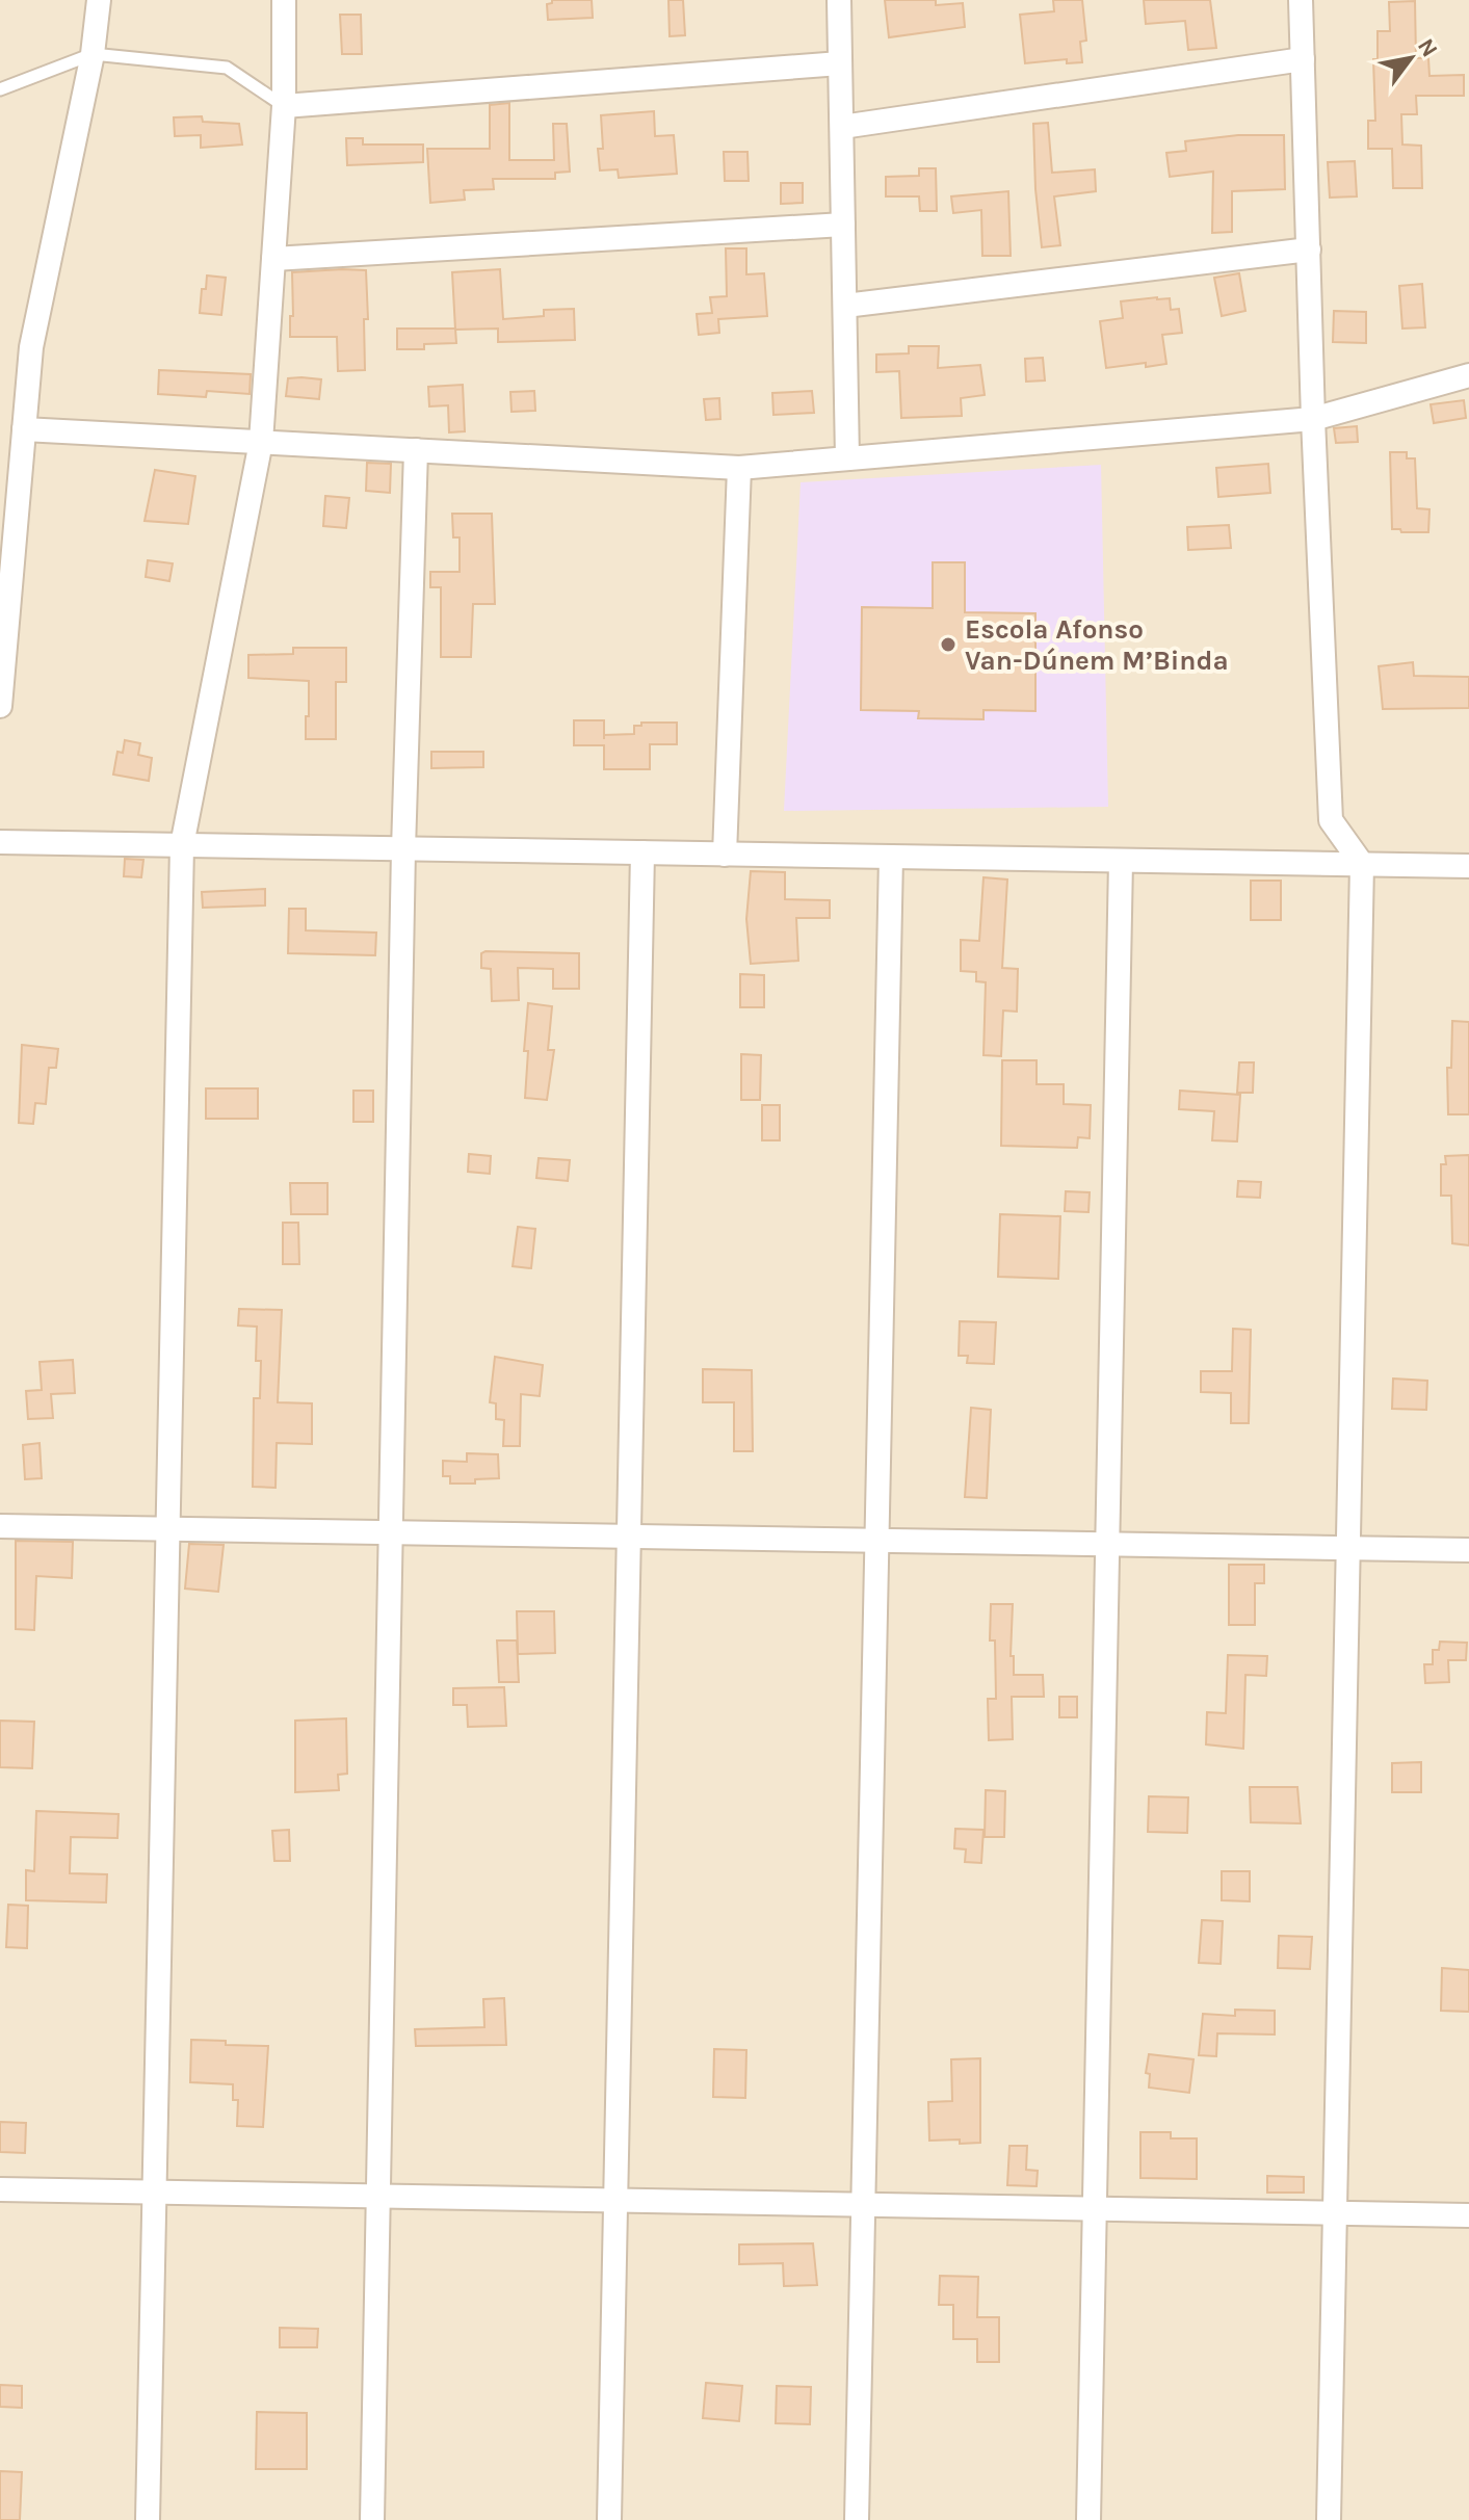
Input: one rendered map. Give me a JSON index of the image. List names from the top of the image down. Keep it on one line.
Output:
{"places":["Escola Afonso Van-Dúnem M’Binda"],"north":"top right"}
